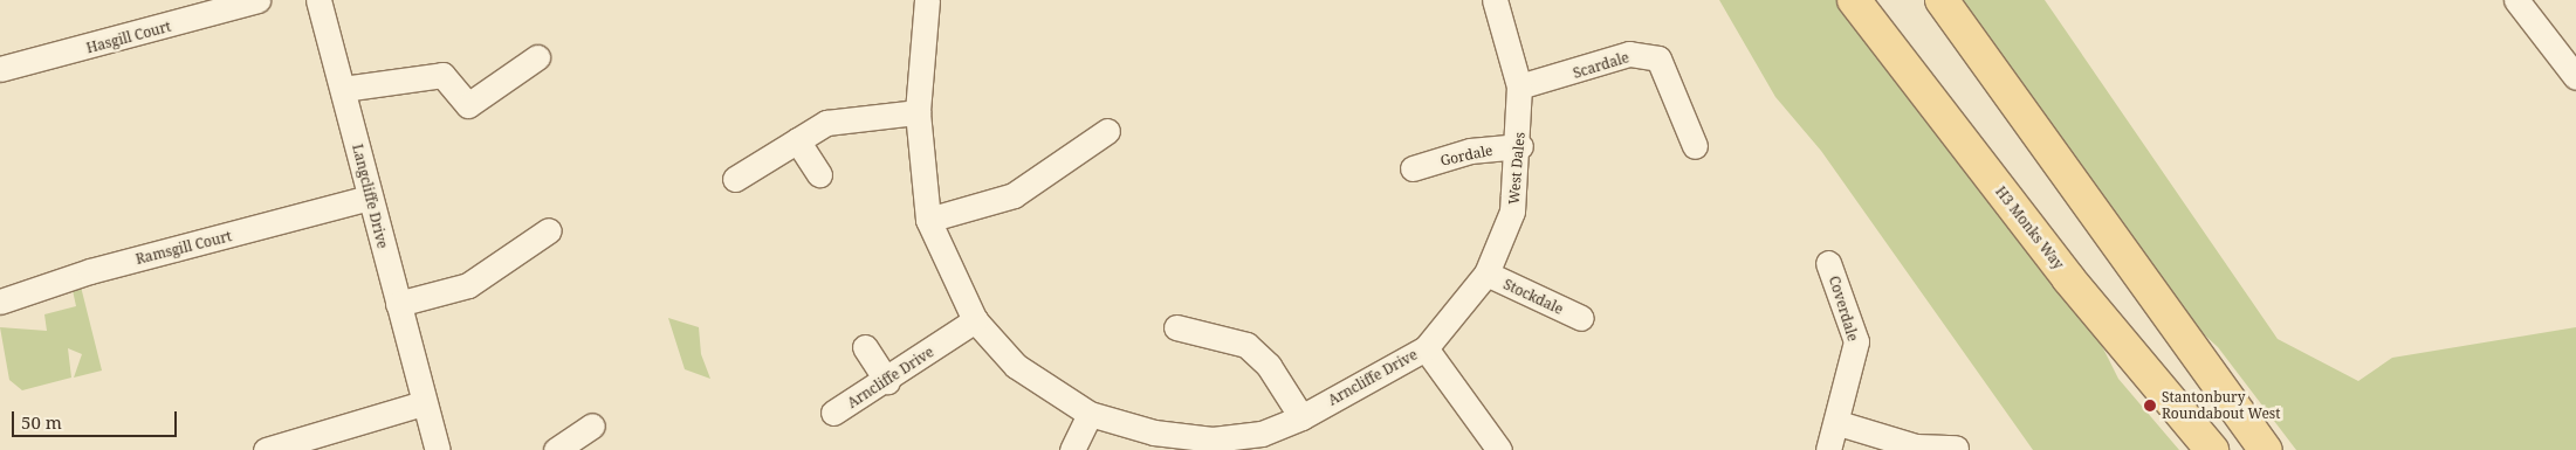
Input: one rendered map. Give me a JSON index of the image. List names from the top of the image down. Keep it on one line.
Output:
{"streets":{"main road":["H3 Monks Way"],"street":["Hasgill Court","Scardale","Gordale","West Dales","Langcliffe Drive","Ramsgill Court","Stockdale","Coverdale","Arncliffe Drive"]},"crossings":[["Scardale","West Dales"],["Gordale","West Dales"],["West Dales","Stockdale"],["West Dales","Arncliffe Drive"],["Langcliffe Drive","Ramsgill Court"]],"places":["Stantonbury Roundabout West"],"scale_bar":"50 m"}
